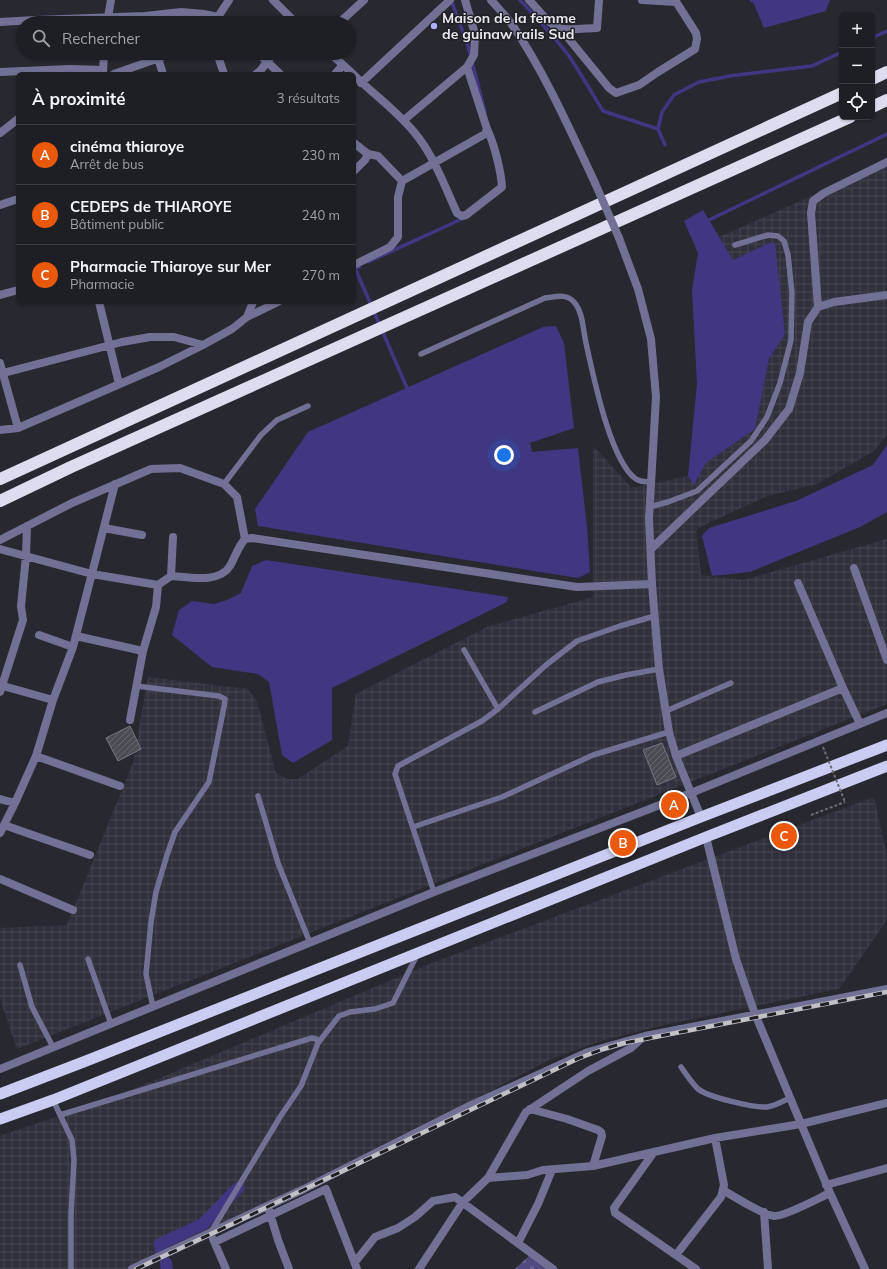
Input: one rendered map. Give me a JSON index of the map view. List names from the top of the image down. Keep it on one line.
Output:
{"places":["Maison de la femme de guinaw rails Sud"],"page":{"map_buttons":["+","−"],"search":"Rechercher","heading":["À proximité","3 résultats"],"list":[{"mark":"A","name":"cinéma thiaroye","note":"Arrêt de bus","value":"230 m"},{"mark":"B","name":"CEDEPS de THIAROYE","note":"Bâtiment public","value":"240 m"},{"mark":"C","name":"Pharmacie Thiaroye sur Mer","note":"Pharmacie","value":"270 m"}],"pins":["A","C","B"]}}
